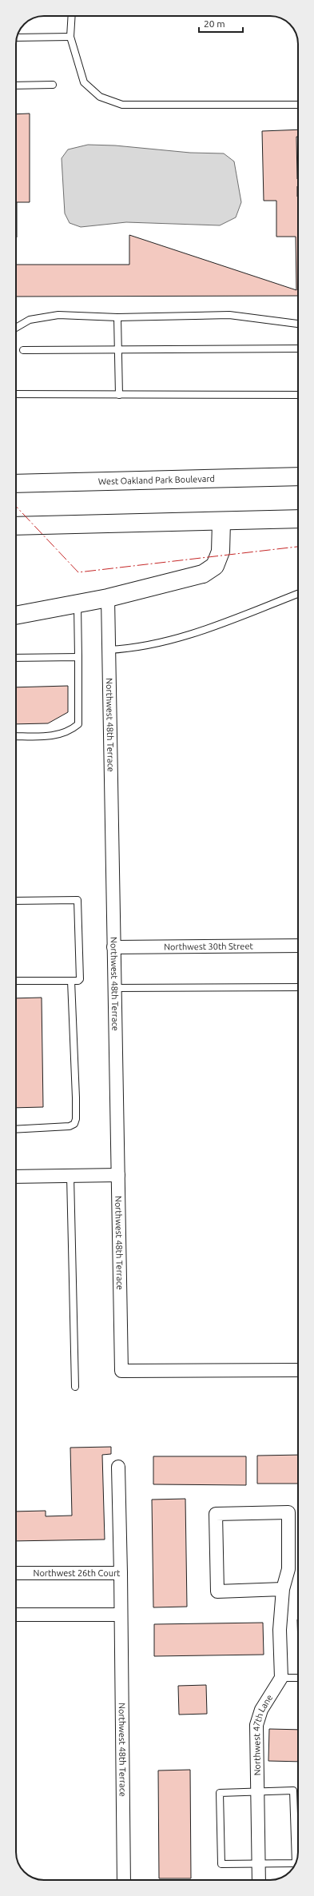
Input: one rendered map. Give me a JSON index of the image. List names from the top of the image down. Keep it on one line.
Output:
{"streets":{"main road":["West Oakland Park Boulevard"],"street":["Northwest 48th Terrace","Northwest 30th Street","Northwest 26th Court","Northwest 47th Lane"]},"crossings":[["Northwest 48th Terrace","Northwest 30th Street"],["Northwest 48th Terrace","Northwest 26th Court"]],"scale_bar":"20 m"}
